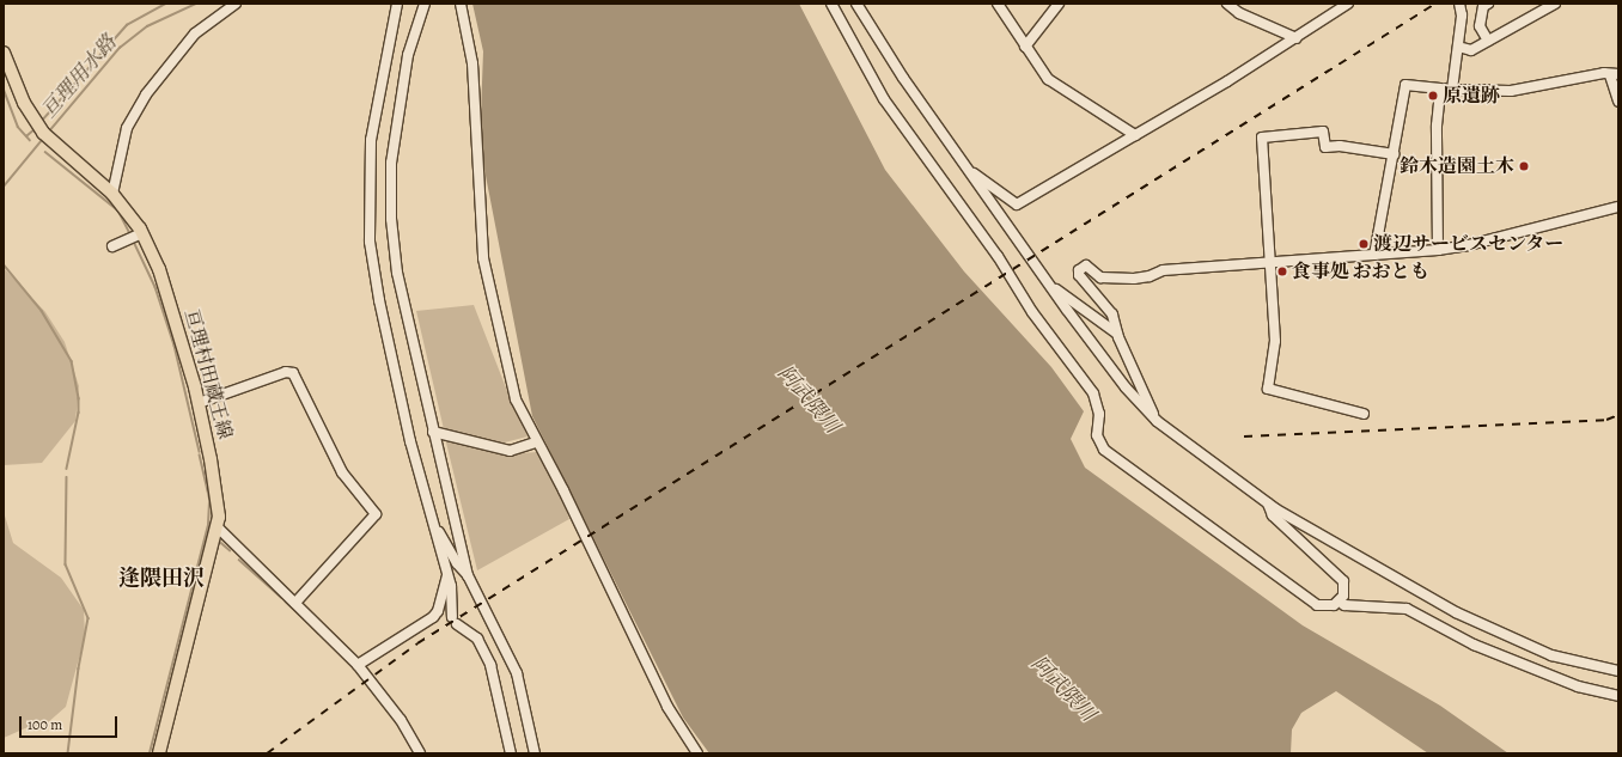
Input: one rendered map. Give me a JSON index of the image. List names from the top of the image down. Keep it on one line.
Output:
{"streets":{"main road":["亘理村田蔵王線"]},"districts":["逢隈田沢"],"water":["亘理用水路","阿武隈川"],"places":["原遺跡","鈴木造園土木","渡辺サービスセンター","食事処 おおとも"],"scale_bar":"100 m"}
